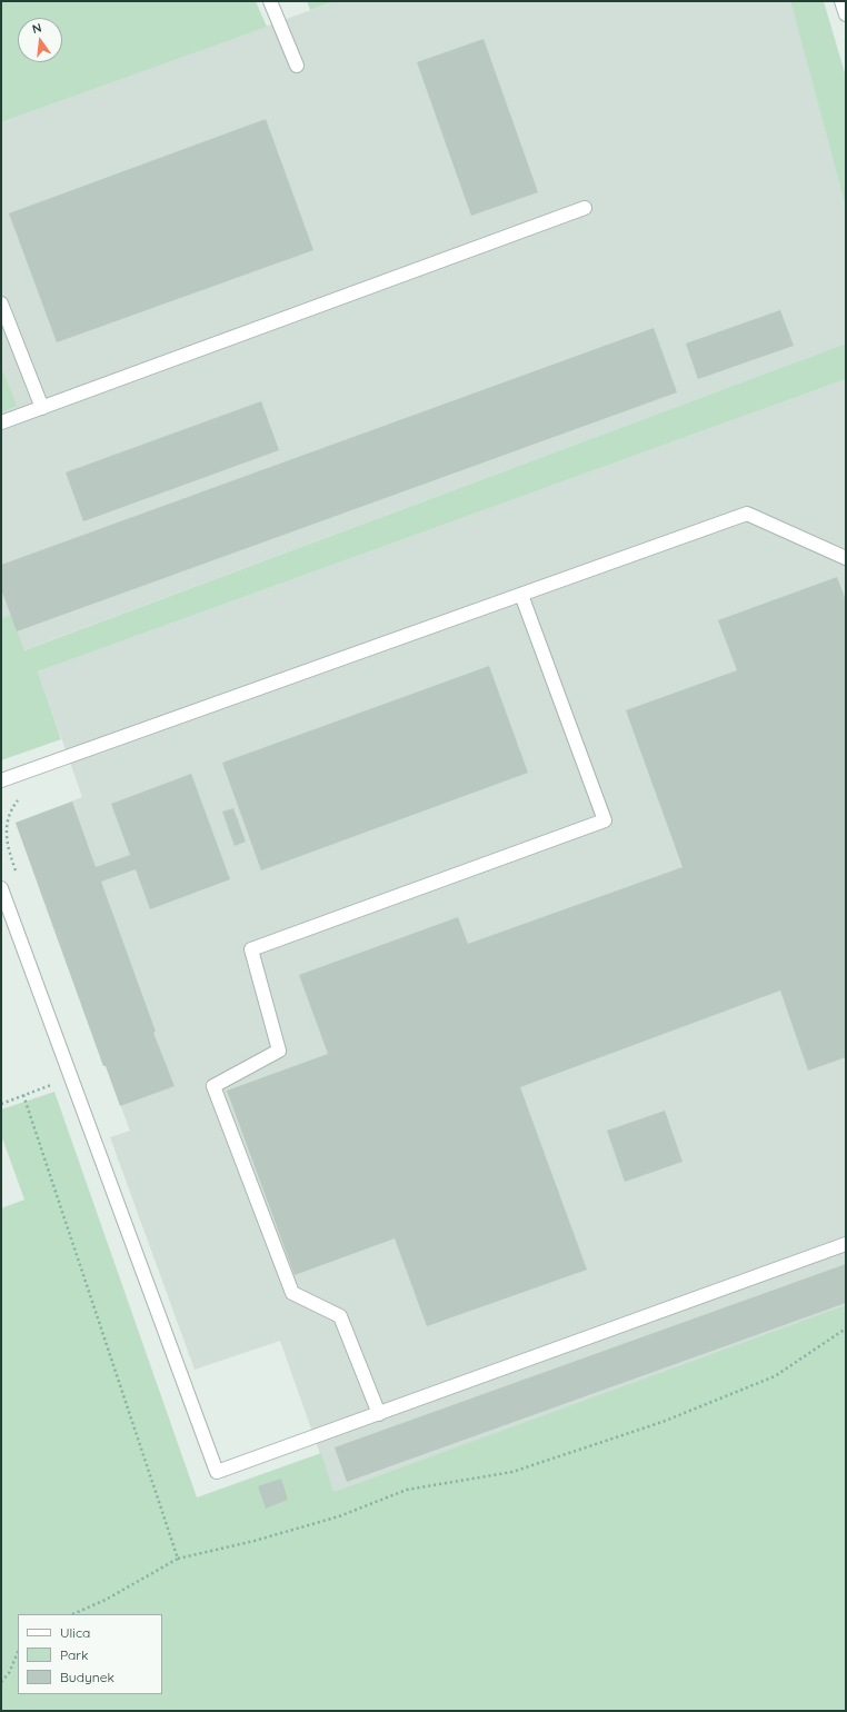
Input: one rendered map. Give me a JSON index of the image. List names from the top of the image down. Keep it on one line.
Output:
{"legend":["Ulica","Park","Budynek"],"north":"top"}
